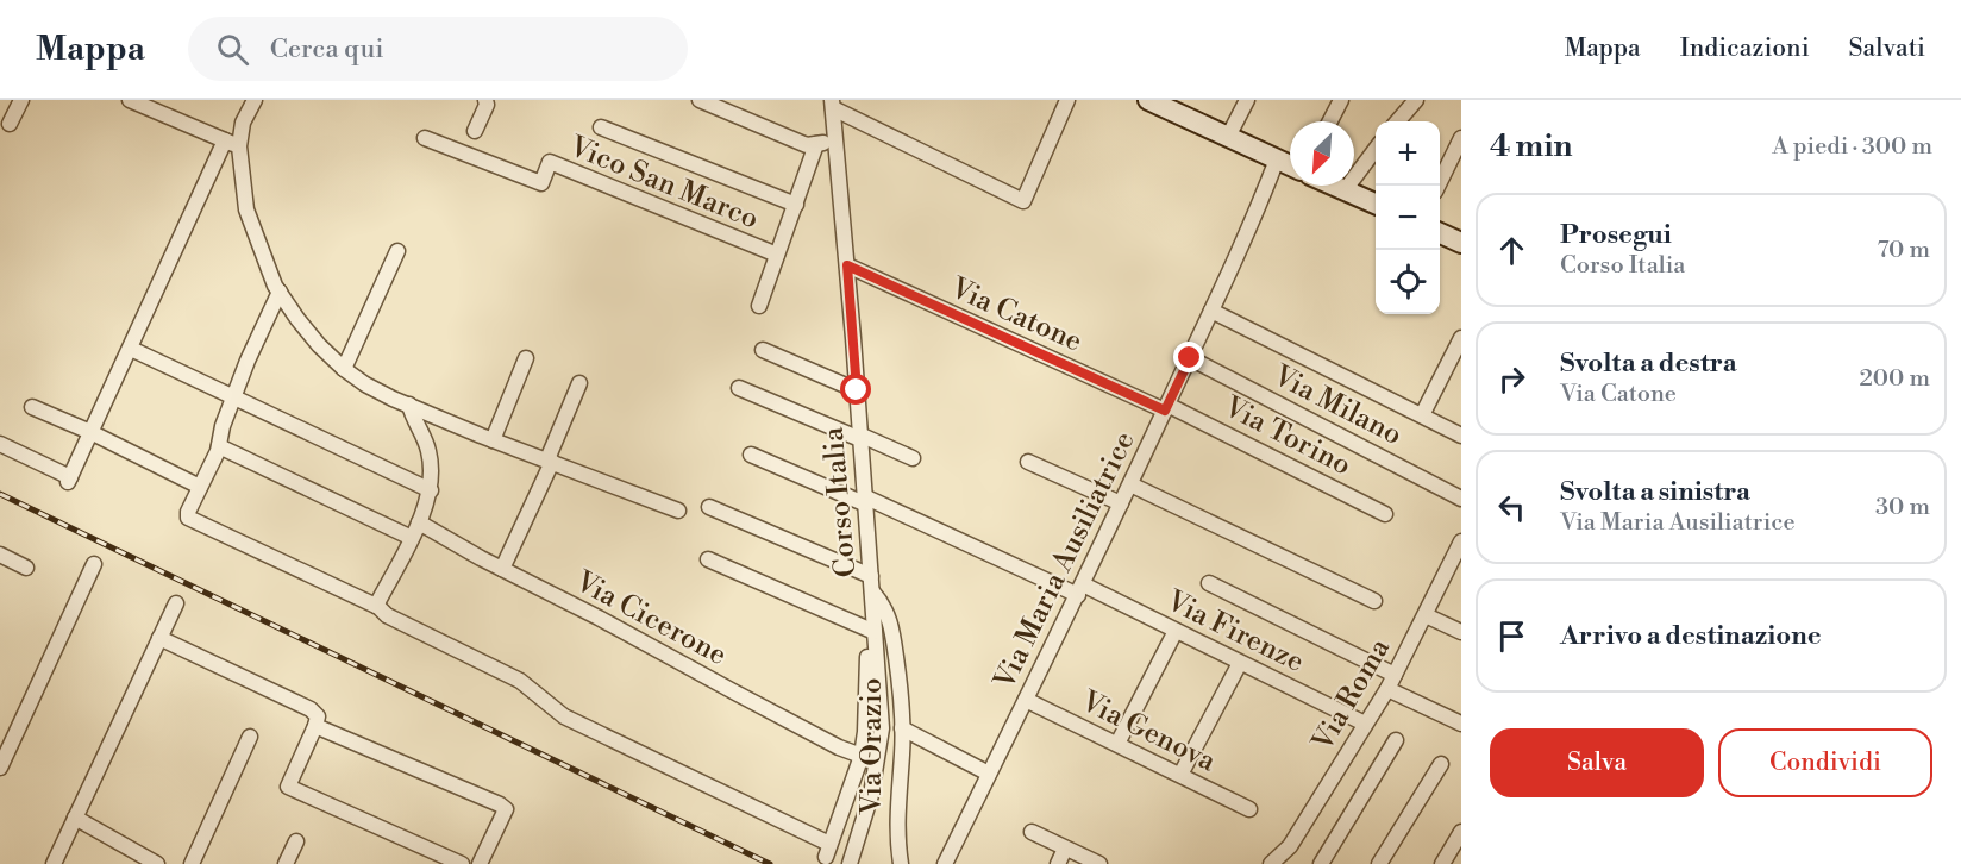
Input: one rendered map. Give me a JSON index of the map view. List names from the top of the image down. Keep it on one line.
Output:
{"streets":{"street":["Vico San Marco","Via Catone","Via Milano","Via Torino","Corso Italia","Via Maria Ausiliatrice","Via Cicerone","Via Firenze","Via Roma","Via Genova","Via Orazio"]},"crossings":[["Via Catone","Via Torino"],["Via Catone","Corso Italia"],["Via Catone","Via Maria Ausiliatrice"],["Via Milano","Via Maria Ausiliatrice"],["Via Torino","Via Maria Ausiliatrice"],["Corso Italia","Via Firenze"],["Corso Italia","Via Orazio"],["Via Maria Ausiliatrice","Via Firenze"],["Via Maria Ausiliatrice","Via Genova"],["Via Firenze","Via Roma"]],"north":"bottom left","page":{"header":"Mappa","search":"Cerca qui","nav":["Mappa","Indicazioni","Salvati"],"heading":["4 min","A piedi · 300 m"],"map_buttons":["+","−"],"list":[["Prosegui","Corso Italia","70 m"],["Svolta a destra","Via Catone","200 m"],["Svolta a sinistra","Via Maria Ausiliatrice","30 m"],"Arrivo a destinazione"],"buttons":["Salva","Condividi"]}}
